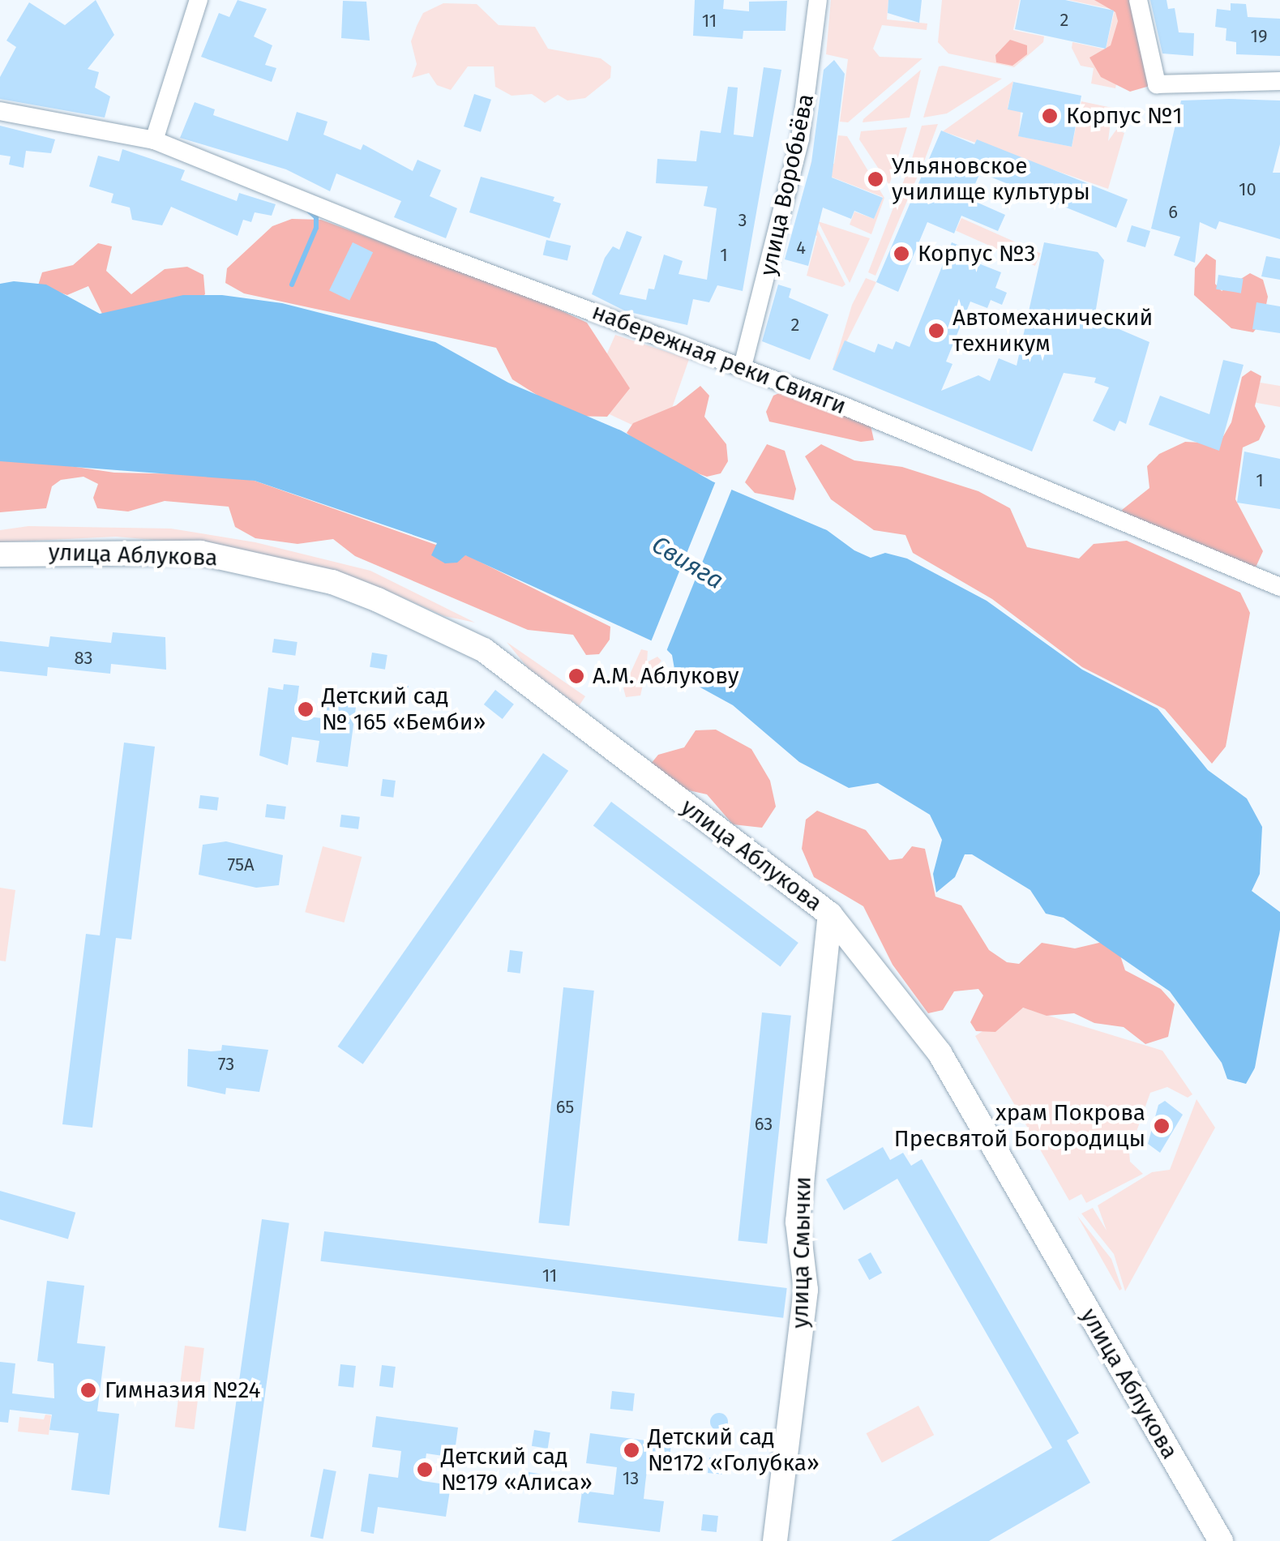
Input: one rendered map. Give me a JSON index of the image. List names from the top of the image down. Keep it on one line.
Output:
{"streets":{"street":["улица Воробьёва","набережная реки Свияги","улица Аблукова","улица Смычки"]},"crossings":[["улица Воробьёва","набережная реки Свияги"],["улица Аблукова","улица Смычки"]],"water":["Свияга"],"places":["Корпус №1","Ульяновское училище культуры","Корпус №3","Автомеханический техникум","А.М. Аблукову","Детский сад № 165 «Бемби»","храм Покрова Пресвятой Богородицы","Гимназия №24","Детский сад №172 «Голубка»","Детский сад №179 «Алиса»"],"house_numbers":["2","11","19","10","6","3","4","1","2","1","83","75А","73","65","63","11","13"]}
